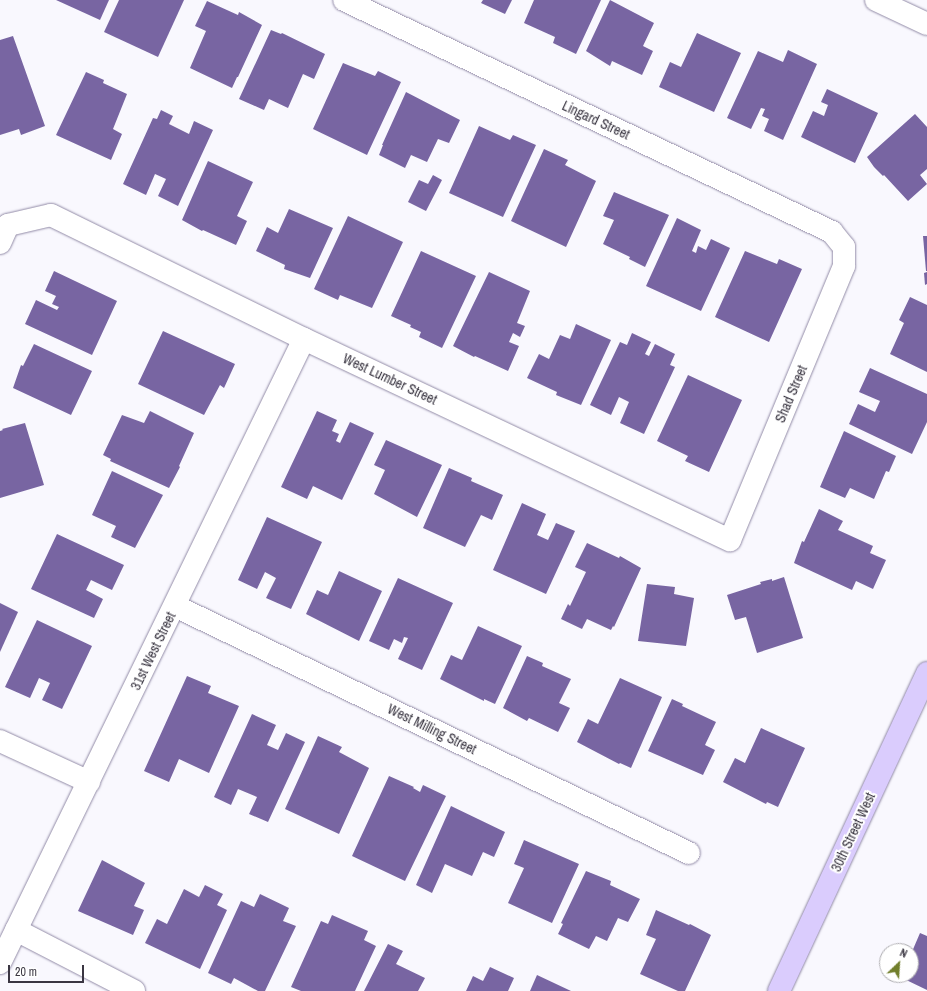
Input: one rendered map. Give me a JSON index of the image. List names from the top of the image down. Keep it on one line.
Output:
{"streets":{"main road":["30th Street West"],"street":["Lingard Street","West Lumber Street","Shad Street","31st West Street","West Milling Street"]},"crossings":[["Lingard Street","Shad Street"],["West Lumber Street","Shad Street"],["West Lumber Street","31st West Street"],["31st West Street","West Milling Street"]],"scale_bar":"20 m","north":"top right"}
